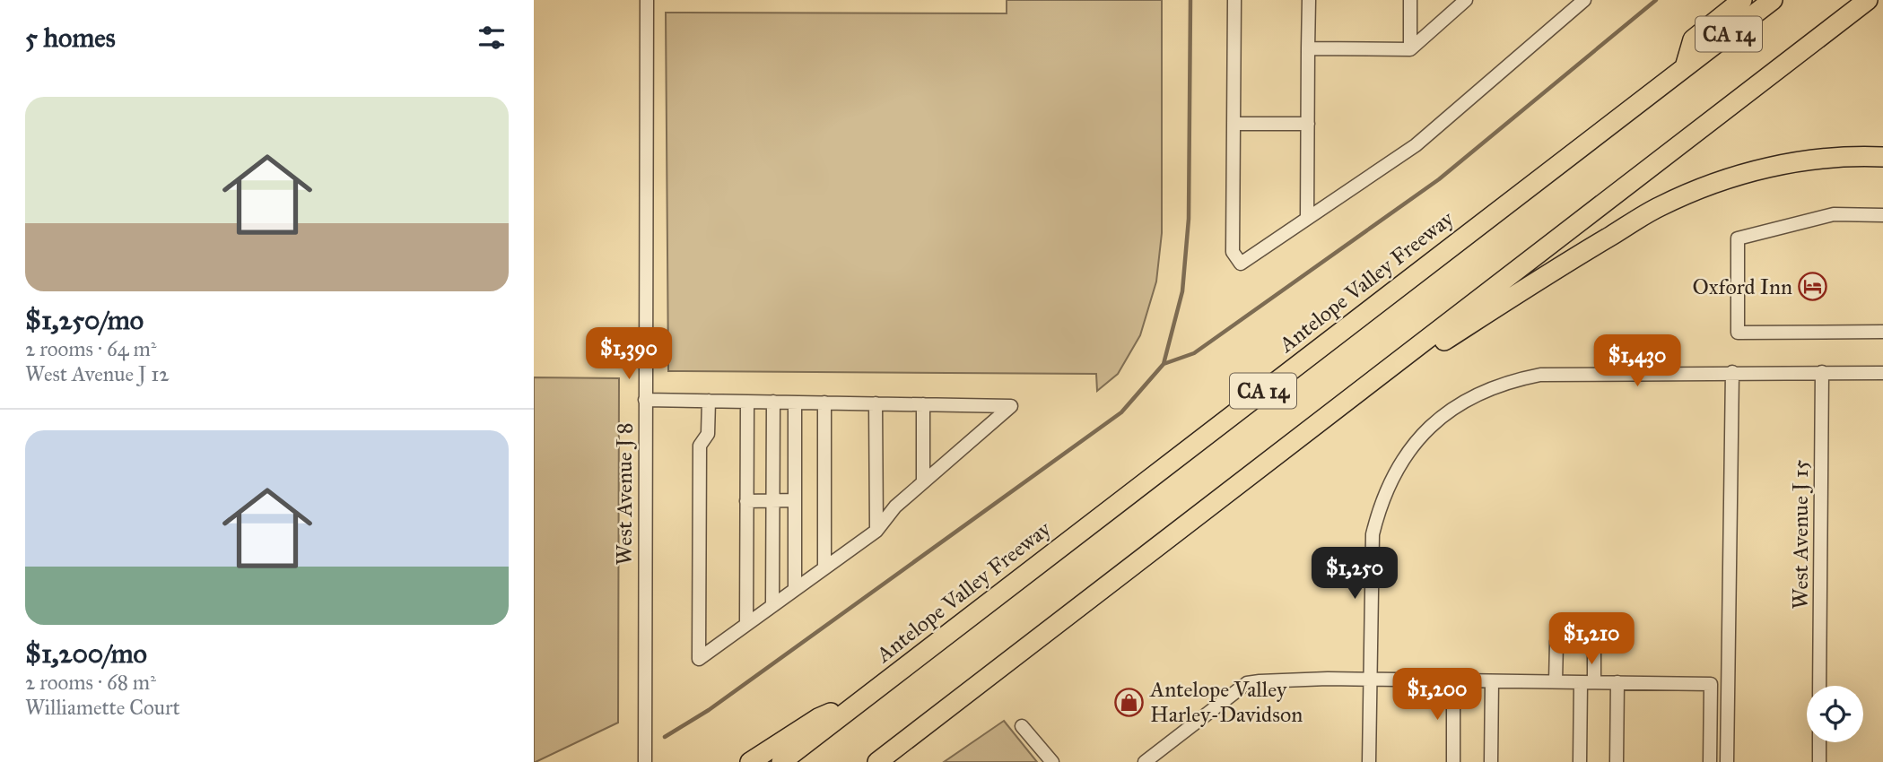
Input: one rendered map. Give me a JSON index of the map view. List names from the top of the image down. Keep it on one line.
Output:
{"streets":{"highway":["CA 14","Antelope Valley Freeway"],"street":["West Avenue J 8","West Avenue J 15"]},"places":{"hotel":["Oxford Inn"],"shop":["Antelope Valley Harley-Davidson"]},"page":{"heading":"5 homes","list":[{"name":"$1,250/mo","note":"2 rooms · 64 m² · West Avenue J 12"},{"name":"$1,200/mo","note":"2 rooms · 68 m² · Williamette Court"}],"price":["$1,390","$1,430","$1,250","$1,210","$1,200"]}}
